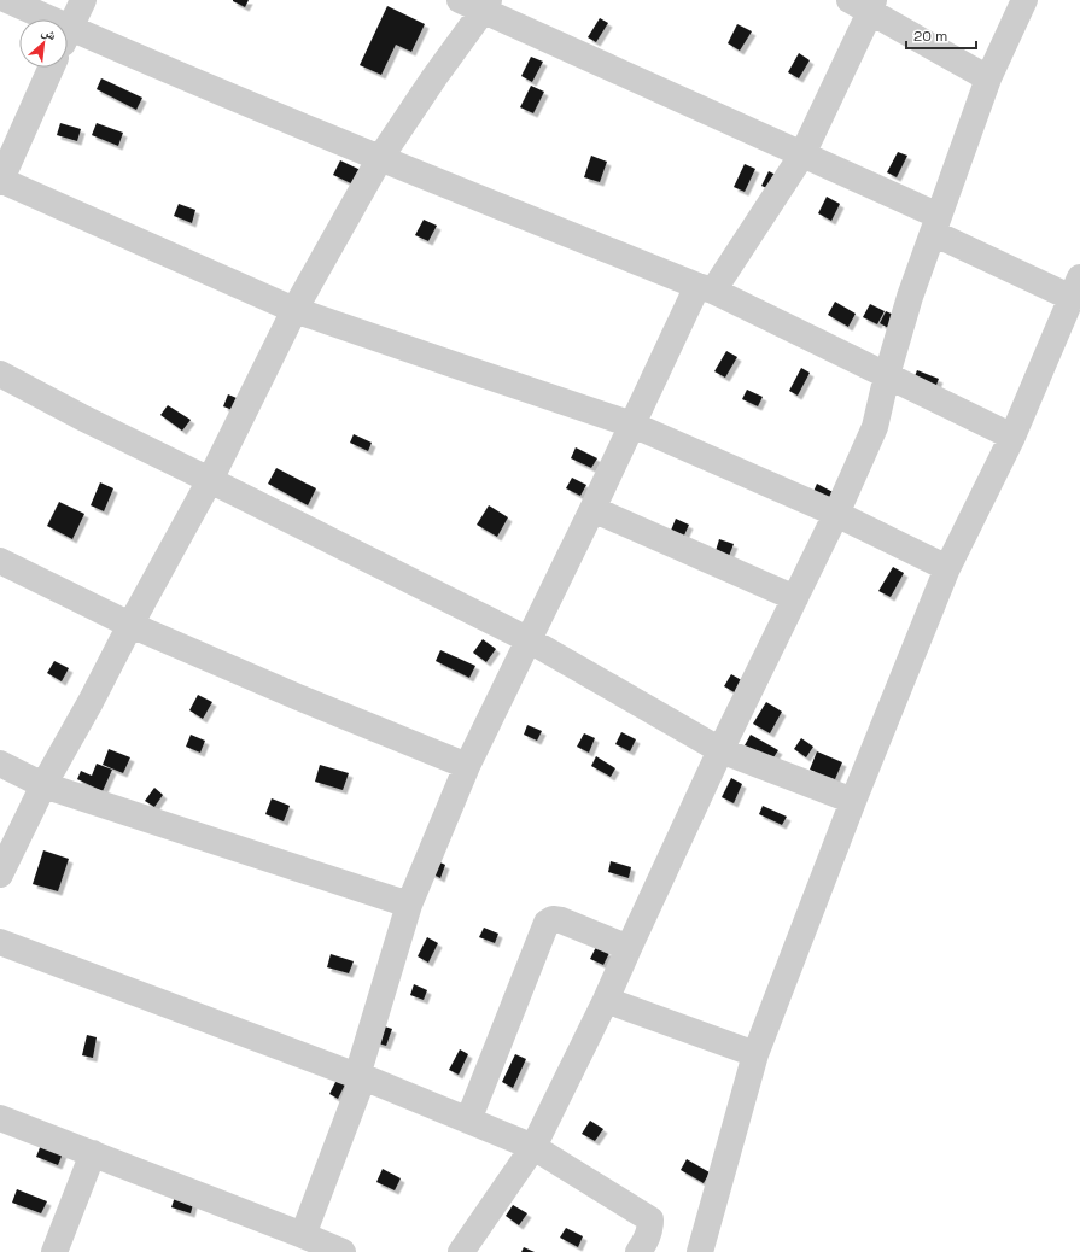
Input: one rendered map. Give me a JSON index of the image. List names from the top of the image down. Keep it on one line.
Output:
{"scale_bar":"20 m","north":"top right"}
